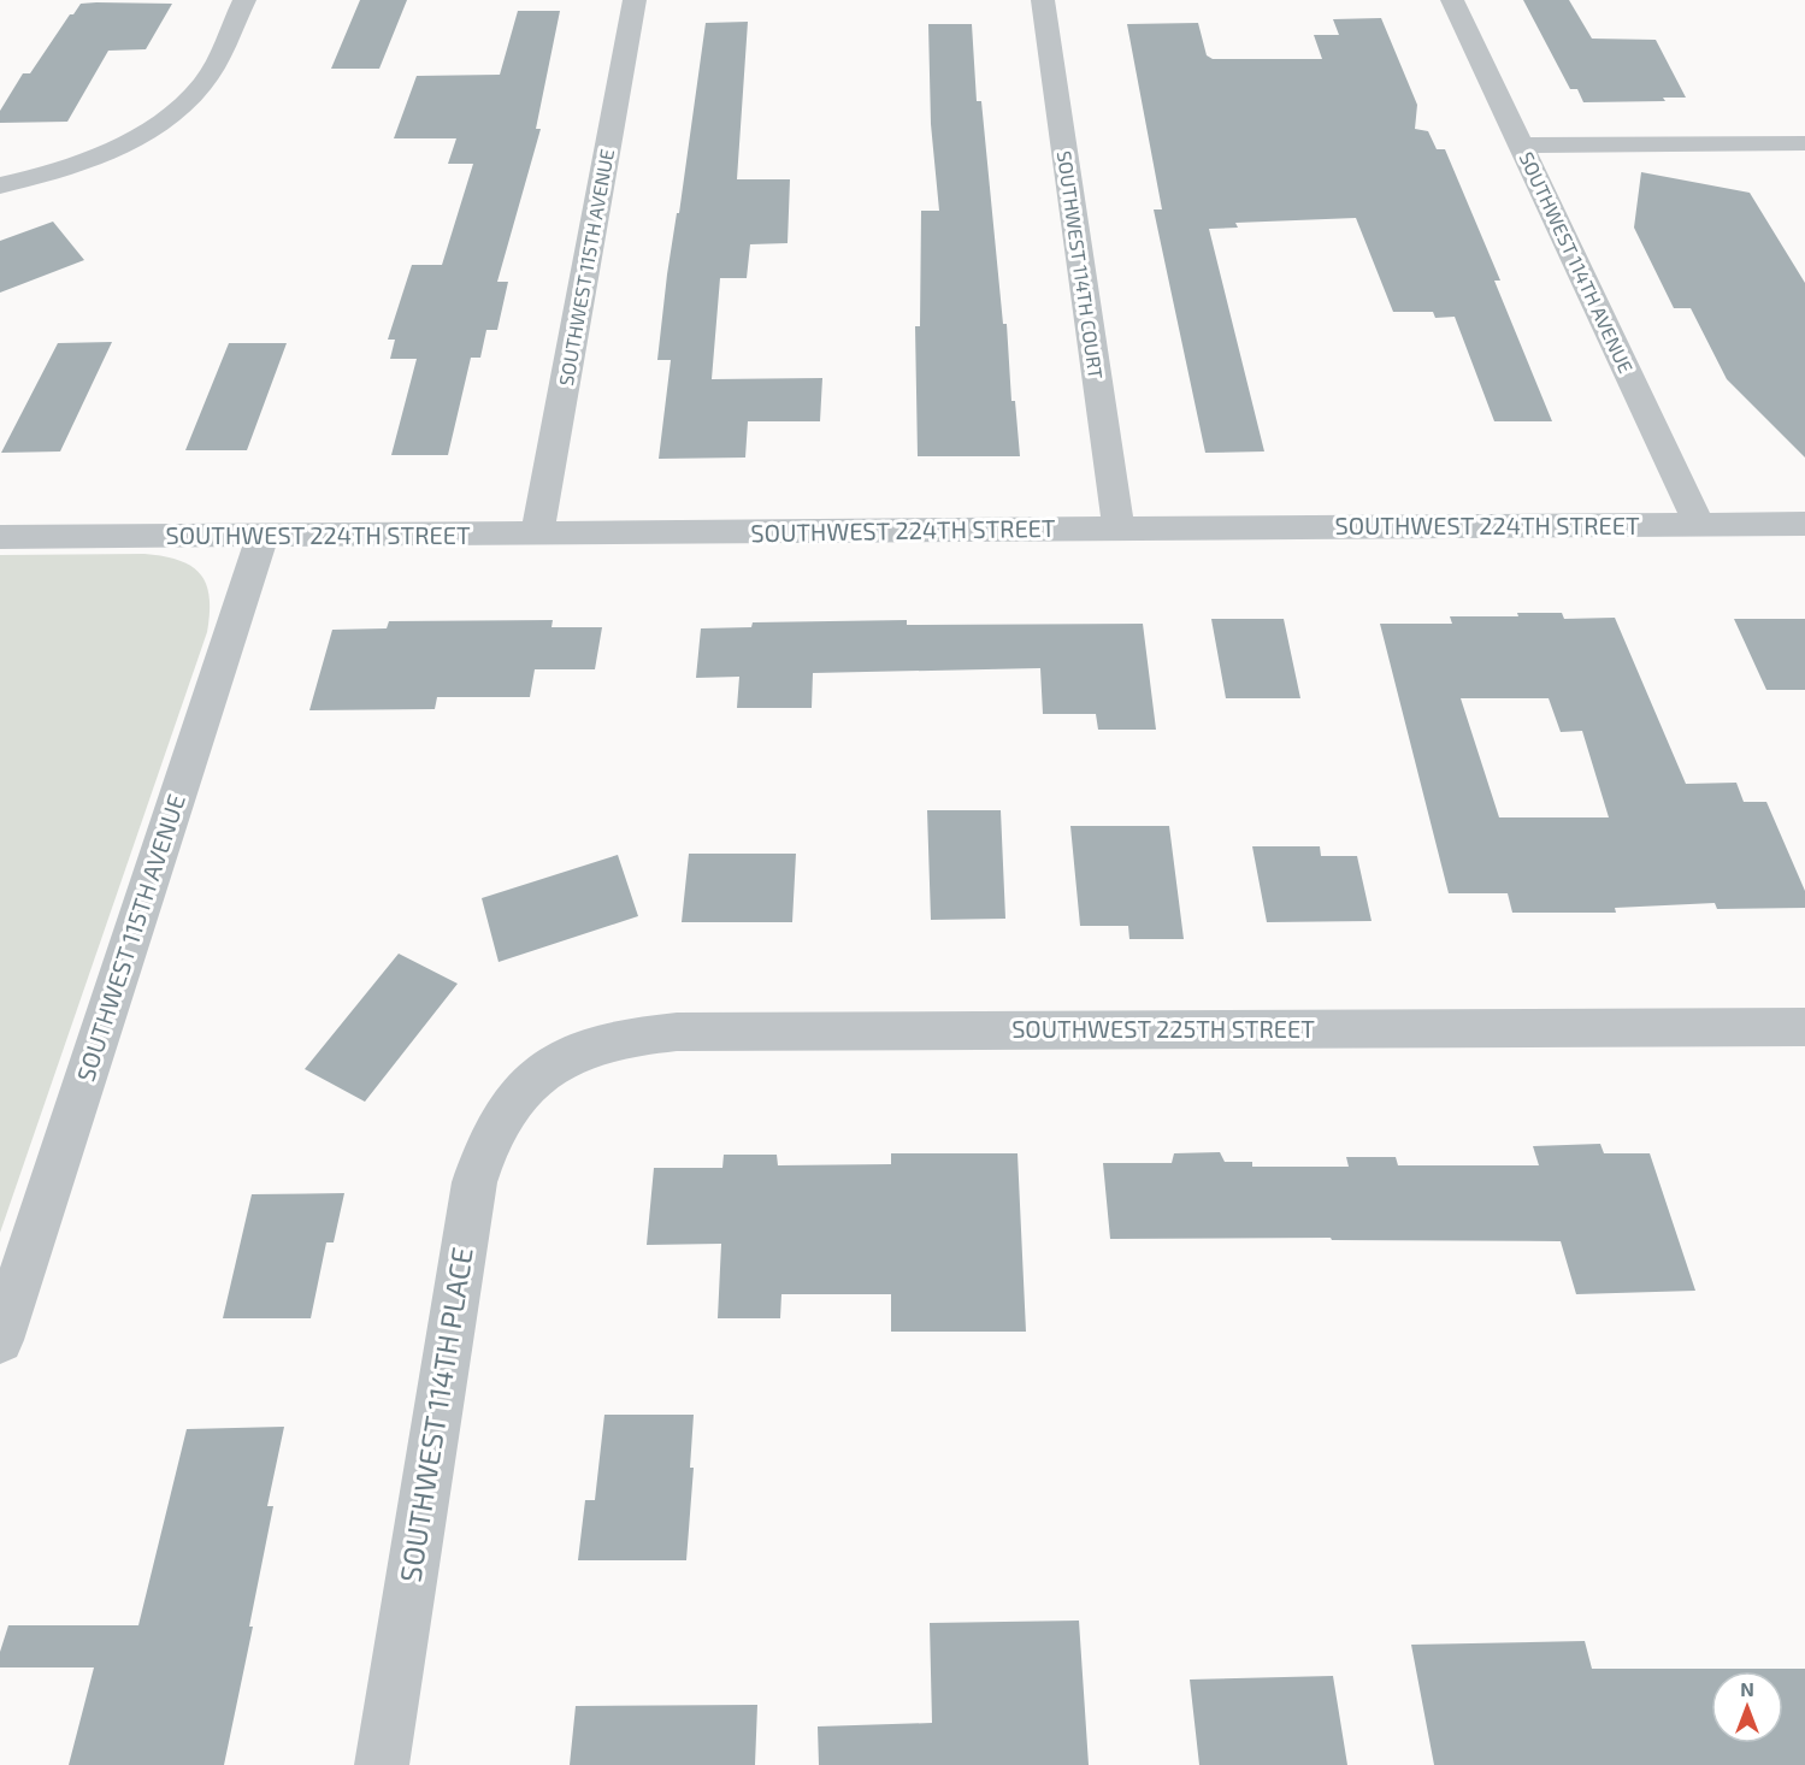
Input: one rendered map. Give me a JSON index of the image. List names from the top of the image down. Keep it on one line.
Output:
{"streets":{"street":["SOUTHWEST 114TH AVENUE","SOUTHWEST 114TH COURT","SOUTHWEST 115TH AVENUE","SOUTHWEST 224TH STREET","SOUTHWEST 225TH STREET","SOUTHWEST 114TH PLACE"]},"crossings":[["SOUTHWEST 114TH AVENUE","SOUTHWEST 224TH STREET"],["SOUTHWEST 114TH COURT","SOUTHWEST 224TH STREET"],["SOUTHWEST 115TH AVENUE","SOUTHWEST 224TH STREET"],["SOUTHWEST 225TH STREET","SOUTHWEST 114TH PLACE"]],"north":"top"}
